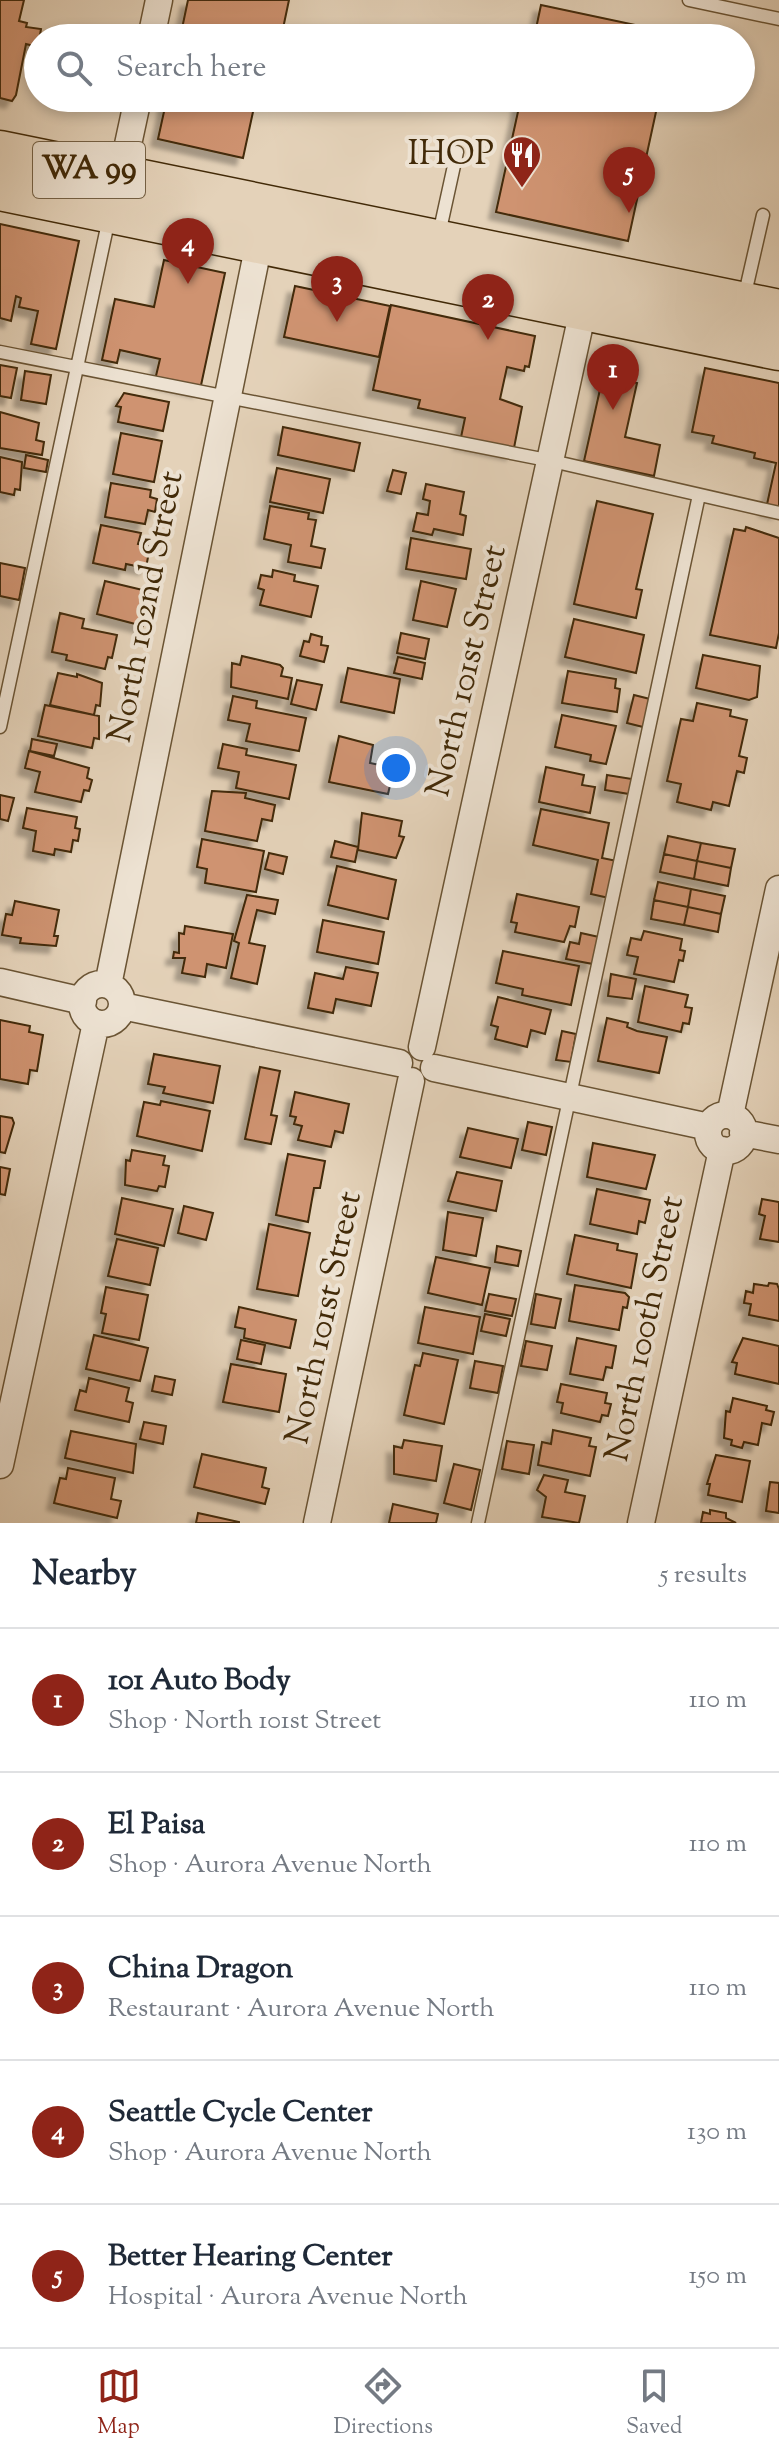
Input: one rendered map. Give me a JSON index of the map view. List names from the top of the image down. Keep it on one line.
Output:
{"streets":{"highway":["WA 99"],"street":["North 102nd Street","North 101st Street","North 100th Street"]},"crossings":[["WA 99","North 102nd Street"],["WA 99","North 101st Street"]],"places":{"restaurant":["IHOP"]},"page":{"search":"Search here","pins":["5","4","3","2","1"],"heading":["Nearby","5 results"],"list":[{"mark":"1","name":"101 Auto Body","note":"Shop · North 101st Street","value":"110 m"},{"mark":"2","name":"El Paisa","note":"Shop · Aurora Avenue North","value":"110 m"},{"mark":"3","name":"China Dragon","note":"Restaurant · Aurora Avenue North","value":"110 m"},{"mark":"4","name":"Seattle Cycle Center","note":"Shop · Aurora Avenue North","value":"130 m"},{"mark":"5","name":"Better Hearing Center","note":"Hospital · Aurora Avenue North","value":"150 m"}],"nav":["Map","Directions","Saved"]}}
